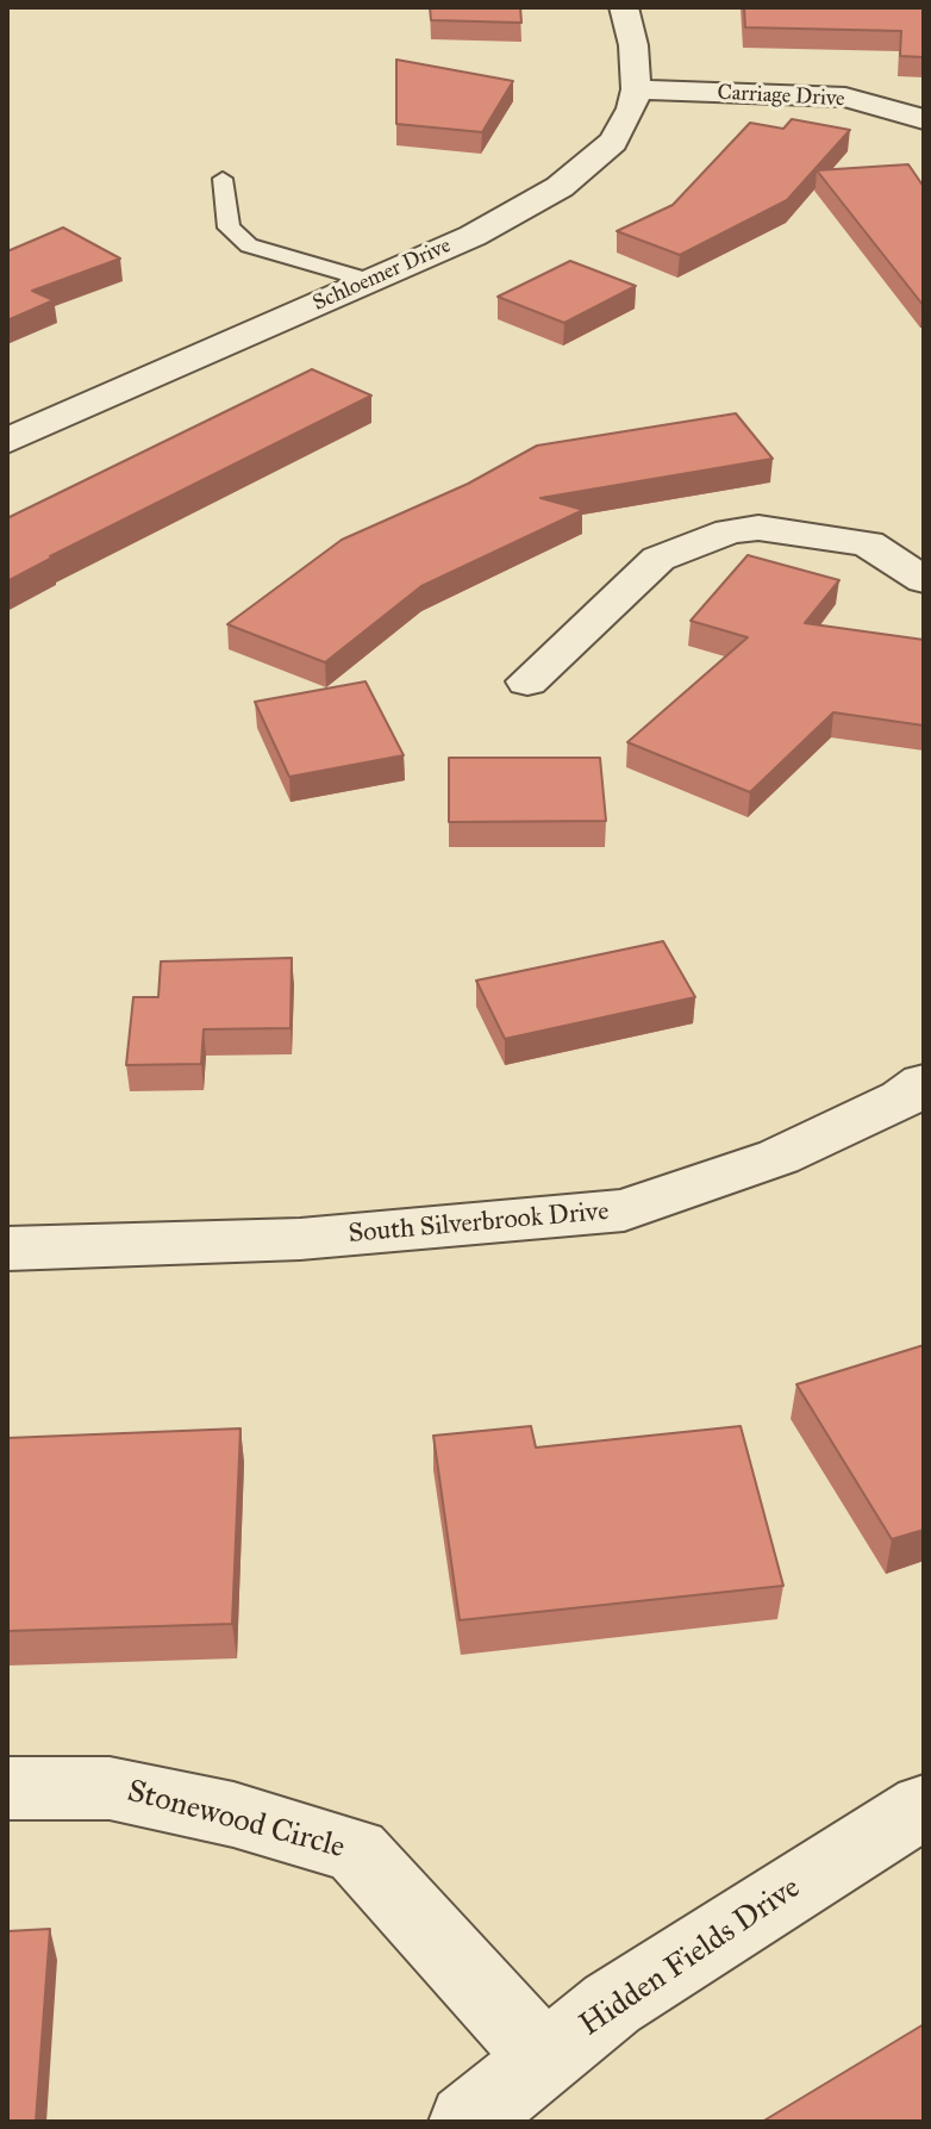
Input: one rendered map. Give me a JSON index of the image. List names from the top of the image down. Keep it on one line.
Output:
{"streets":{"street":["Carriage Drive","Schloemer Drive","South Silverbrook Drive","Stonewood Circle","Hidden Fields Drive"]},"crossings":[["Carriage Drive","Schloemer Drive"],["Stonewood Circle","Hidden Fields Drive"]]}
